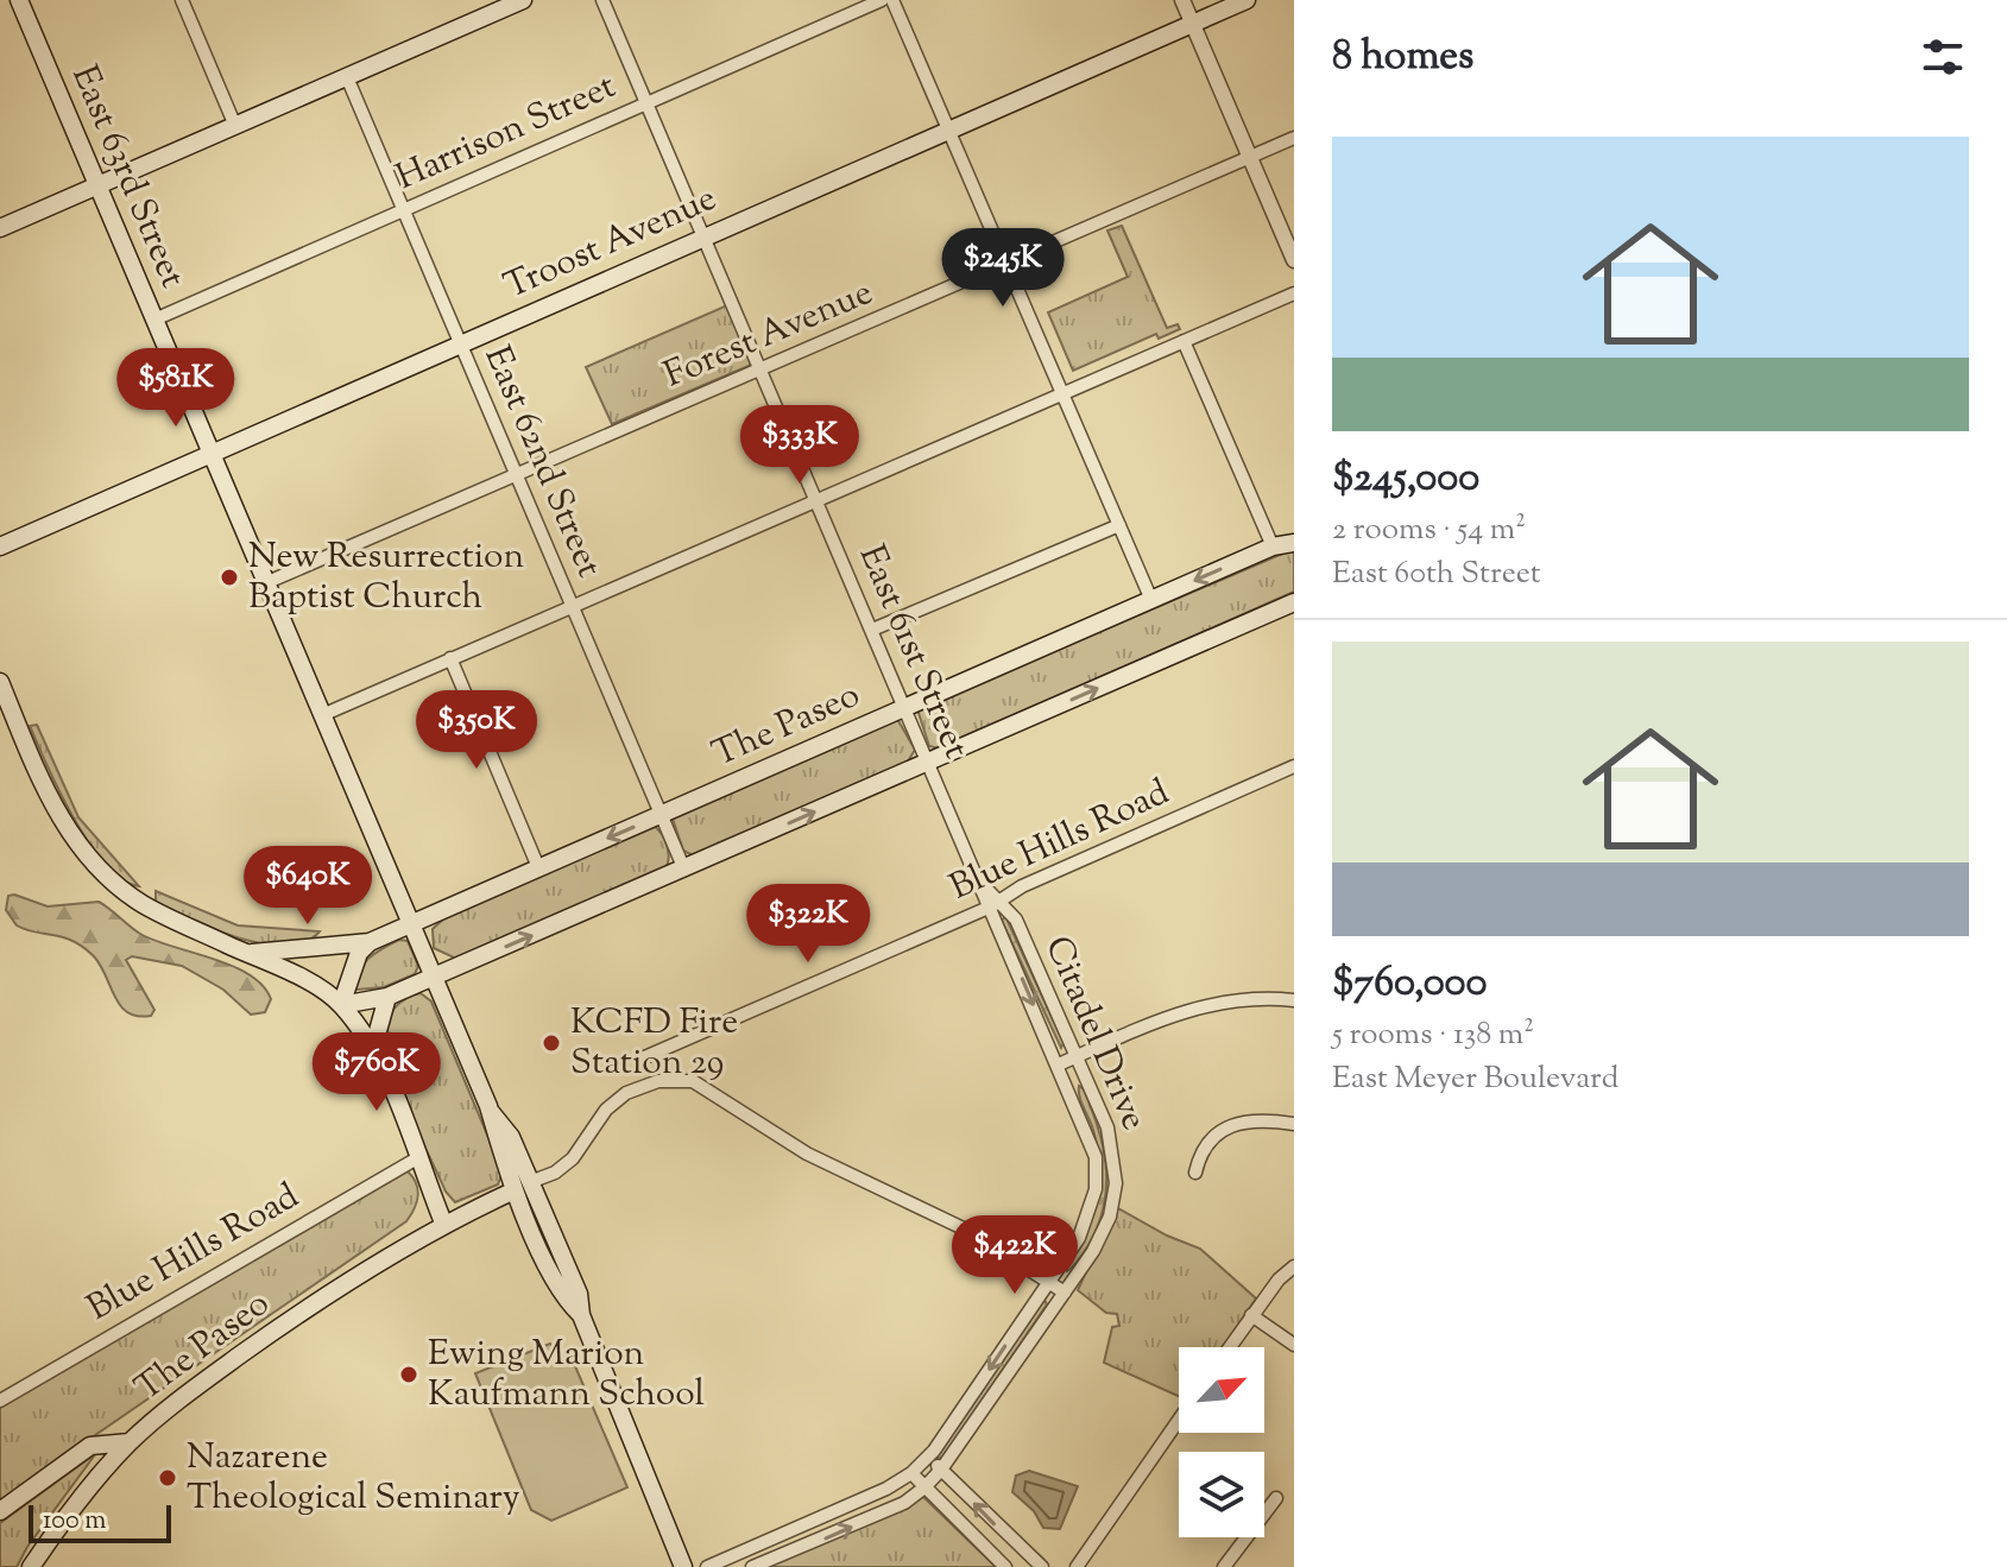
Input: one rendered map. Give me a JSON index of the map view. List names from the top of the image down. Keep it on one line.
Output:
{"streets":{"main road":["East 63rd Street","Troost Avenue","The Paseo"],"street":["Harrison Street","Forest Avenue","East 62nd Street","East 61st Street","Blue Hills Road","Citadel Drive"]},"crossings":[["Harrison Street","East 63rd Street"],["Harrison Street","East 62nd Street"],["Harrison Street","East 61st Street"],["East 63rd Street","Troost Avenue"],["East 63rd Street","Forest Avenue"],["East 63rd Street","The Paseo"],["Troost Avenue","East 62nd Street"],["Troost Avenue","East 61st Street"],["Forest Avenue","East 62nd Street"],["Forest Avenue","East 61st Street"],["East 62nd Street","The Paseo"],["East 61st Street","The Paseo"],["East 61st Street","Blue Hills Road"],["East 61st Street","Citadel Drive"],["Blue Hills Road","Citadel Drive"]],"places":["New Resurrection Baptist Church","KCFD Fire Station 29","Ewing Marion Kaufmann School","Nazarene Theological Seminary"],"scale_bar":"100 m","north":"top right","page":{"heading":"8 homes","list":[{"name":"$245,000","note":"2 rooms · 54 m² · East 60th Street"},{"name":"$760,000","note":"5 rooms · 138 m² · East Meyer Boulevard"}],"price":["$245K","$581K","$333K","$350K","$640K","$322K","$760K","$422K"],"scale":"100 m"}}
